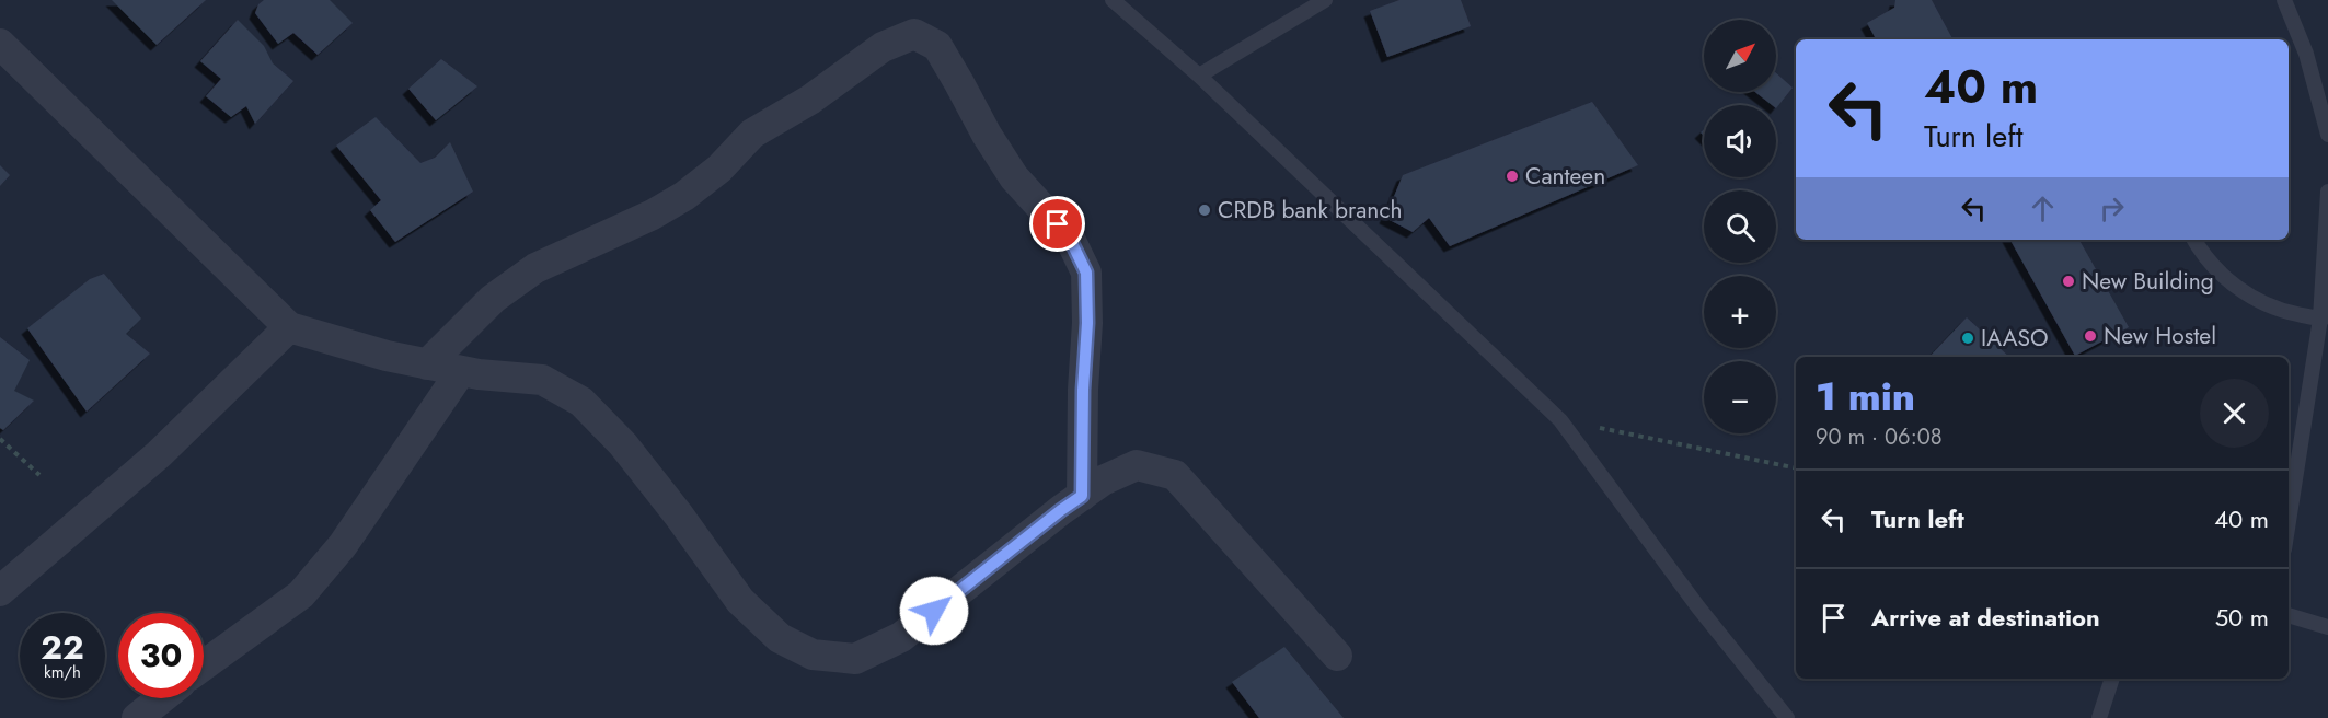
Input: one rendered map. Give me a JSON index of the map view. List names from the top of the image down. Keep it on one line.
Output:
{"places":["Canteen","CRDB bank branch","New Building","New Hostel","IAASO"],"north":"top right","page":{"map_buttons":["+","−"],"turn":["40 m","Turn left"],"heading":["1 min","90 m · 06:08"],"list":[{"name":"Turn left","value":"40 m"},{"name":"Arrive at destination","value":"50 m"}],"speed":"22 km/h","limit":"30"}}
